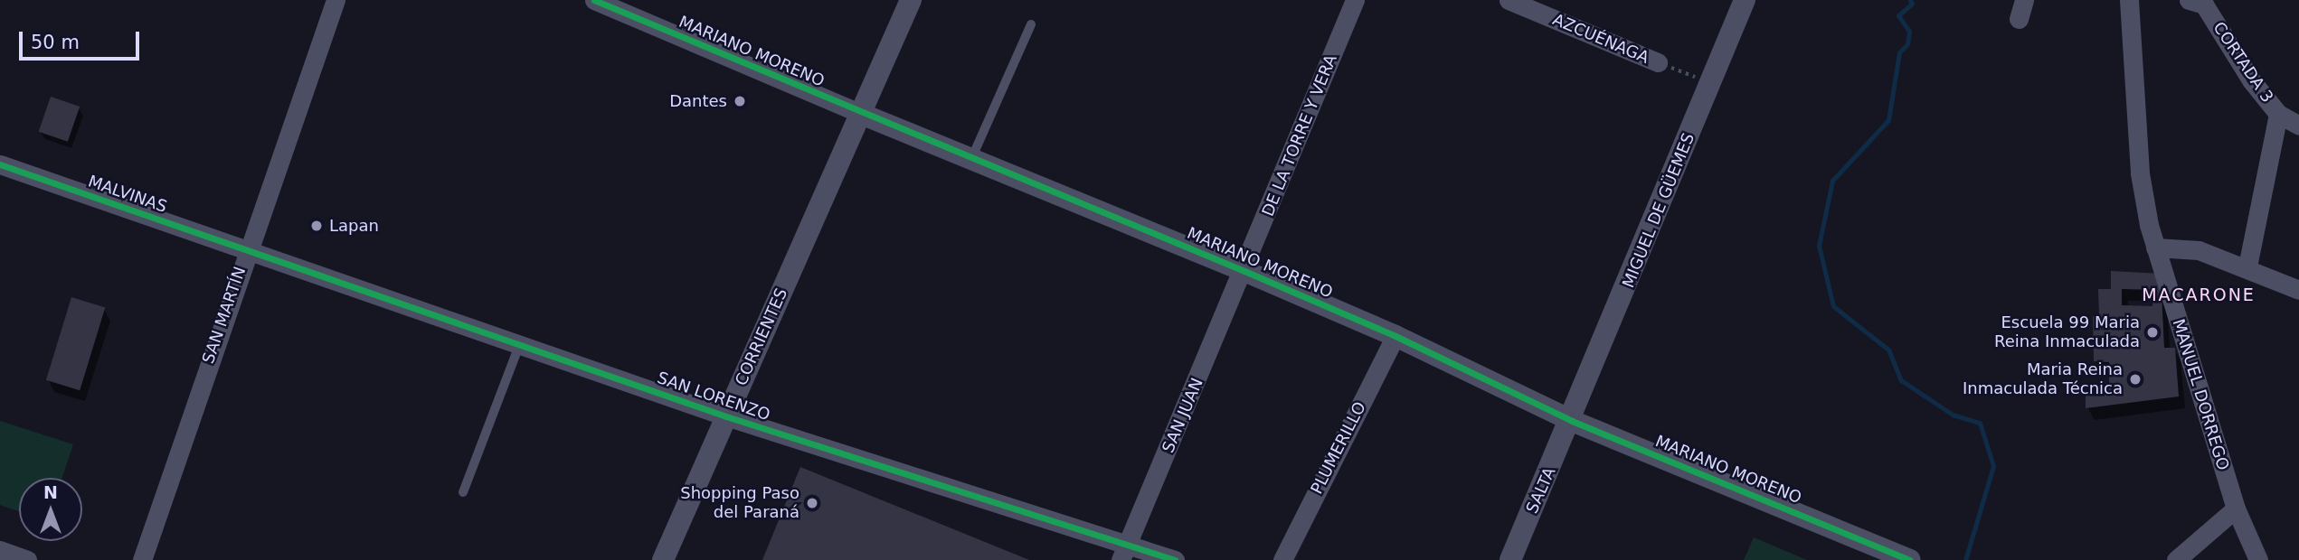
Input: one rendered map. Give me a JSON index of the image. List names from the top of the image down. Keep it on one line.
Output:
{"streets":{"street":["AZCUÉNAGA","MARIANO MORENO","CORTADA 3","DE LA TORRE Y VERA","MALVINAS","MIGUEL DE GÜEMES","SAN MARTÍN","CORRIENTES","MANUEL DORREGO","SAN LORENZO","SAN JUAN","PLUMERILLO","SALTA"]},"crossings":[["MARIANO MORENO","DE LA TORRE Y VERA"],["MARIANO MORENO","MIGUEL DE GÜEMES"],["MARIANO MORENO","CORRIENTES"],["MARIANO MORENO","SAN JUAN"],["MARIANO MORENO","PLUMERILLO"],["MARIANO MORENO","SALTA"],["DE LA TORRE Y VERA","SAN JUAN"],["MALVINAS","SAN MARTÍN"],["MALVINAS","SAN LORENZO"],["MIGUEL DE GÜEMES","SALTA"],["SAN MARTÍN","SAN LORENZO"],["CORRIENTES","SAN LORENZO"],["SAN LORENZO","SAN JUAN"]],"districts":["MACARONE"],"places":["Dantes","Lapan","Escuela 99 Maria Reina Inmaculada","Maria Reina Inmaculada Técnica","Shopping Paso del Paraná"],"scale_bar":"50 m","north":"top"}
